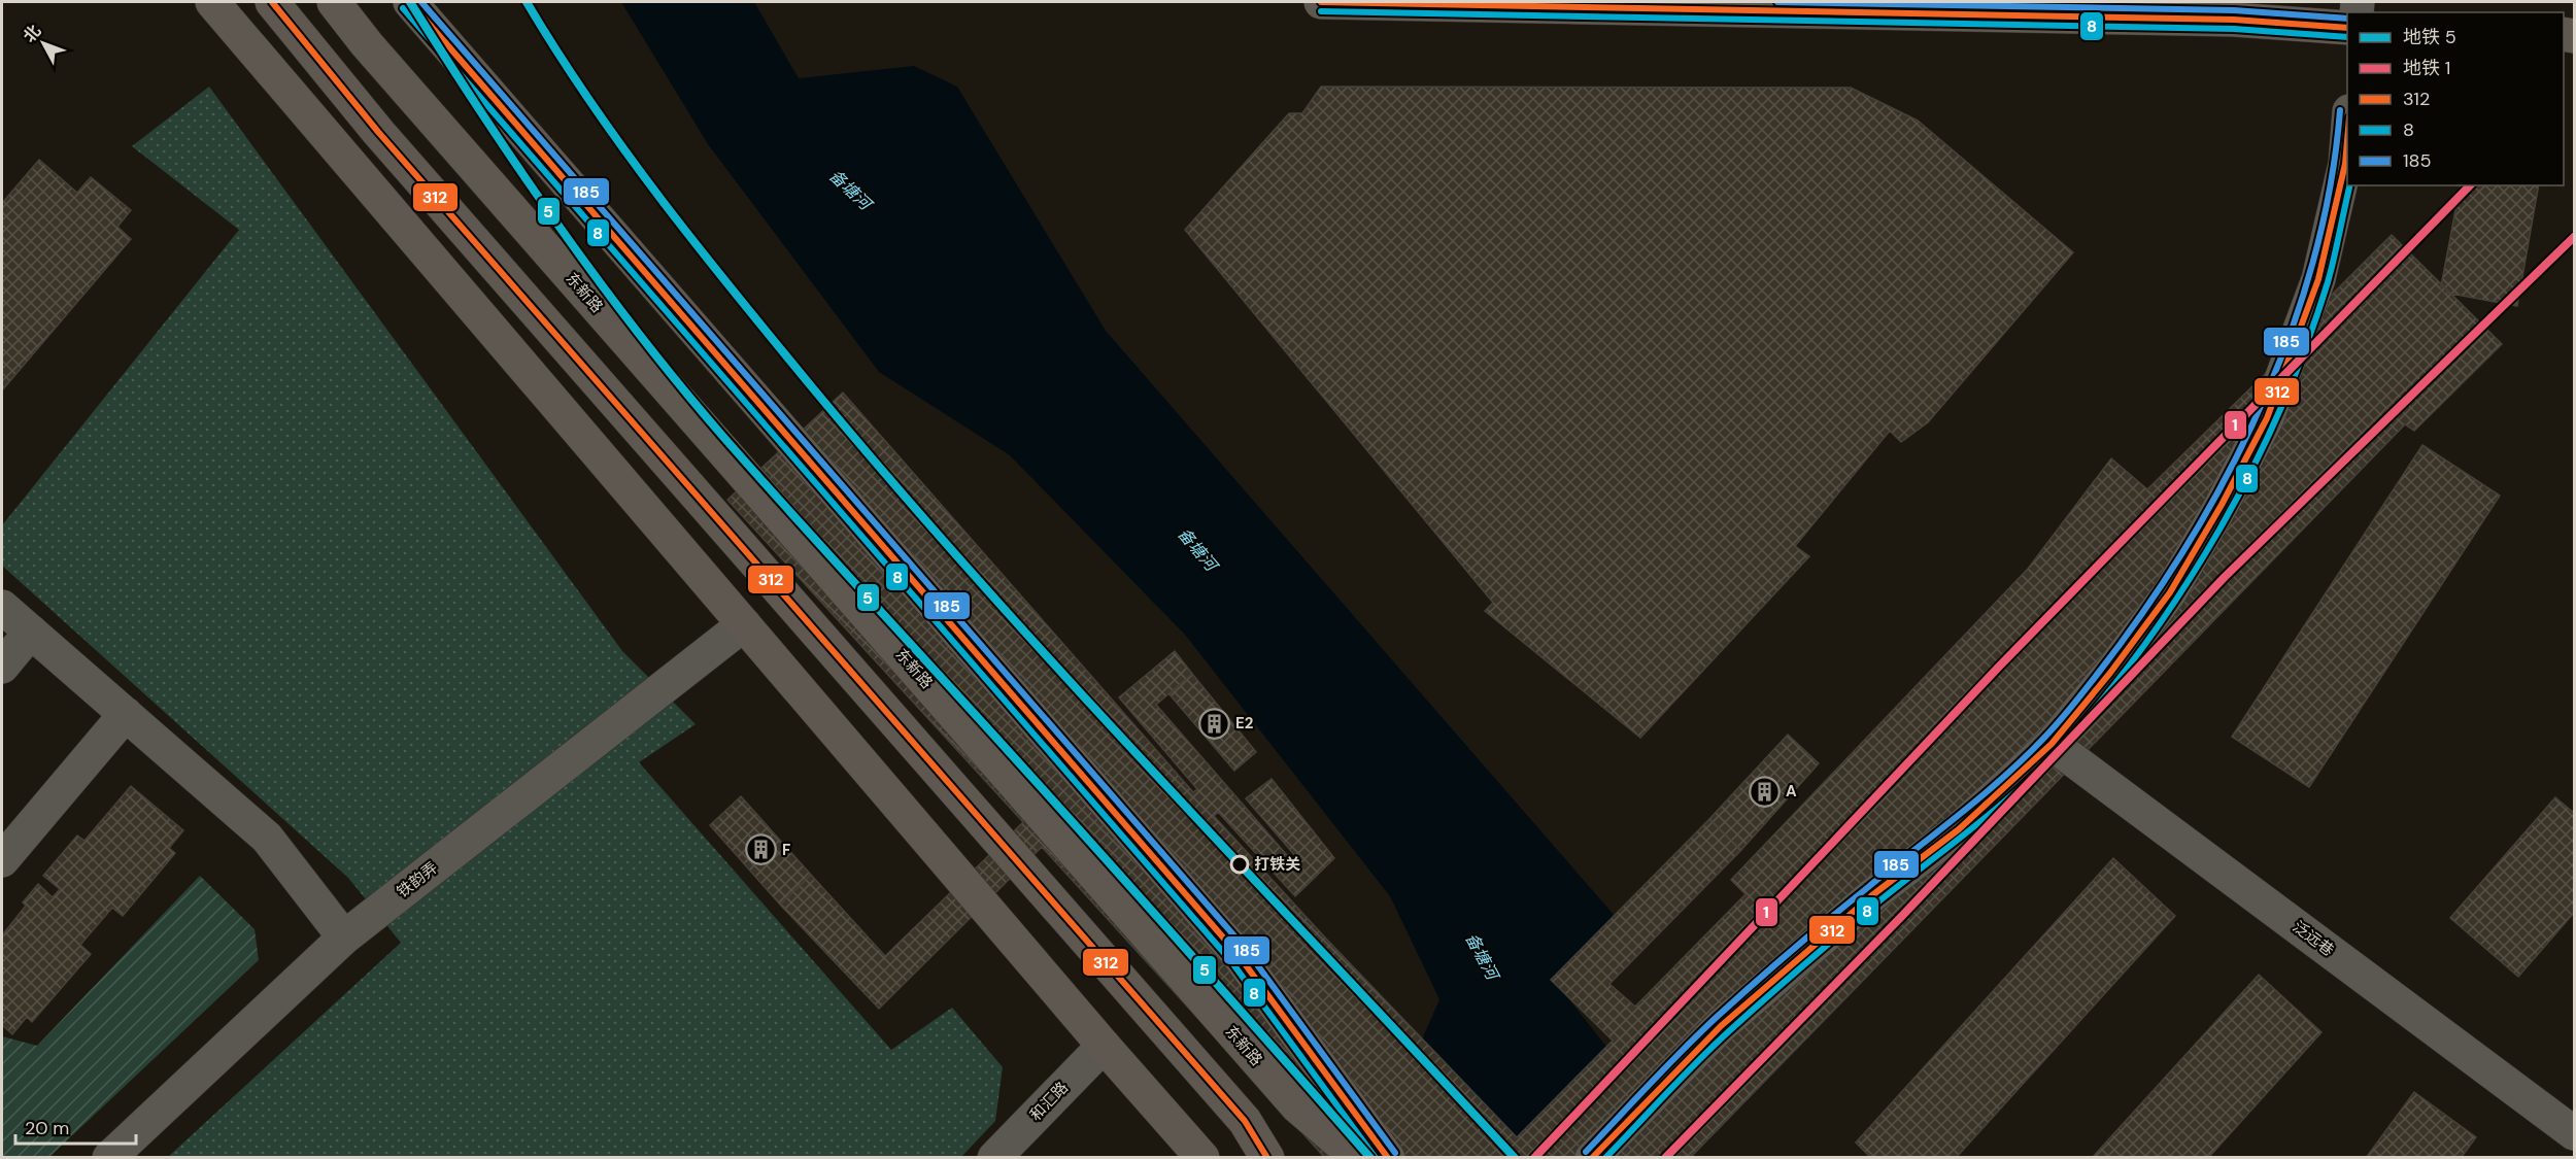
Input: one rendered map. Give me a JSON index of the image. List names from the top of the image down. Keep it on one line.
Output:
{"streets":{"main road":["东新路"],"street":["铁韵弄","泛远巷","和汇路"]},"water":["备塘河"],"places":{"building":["E2","A","F"],"other":["打铁关"]},"lines":["metro line 5","transit line 312","transit line 185","transit line 8","metro line 1"],"legend":["地铁 5","地铁 1","312","8","185"],"scale_bar":"20 m","north":"top left"}
